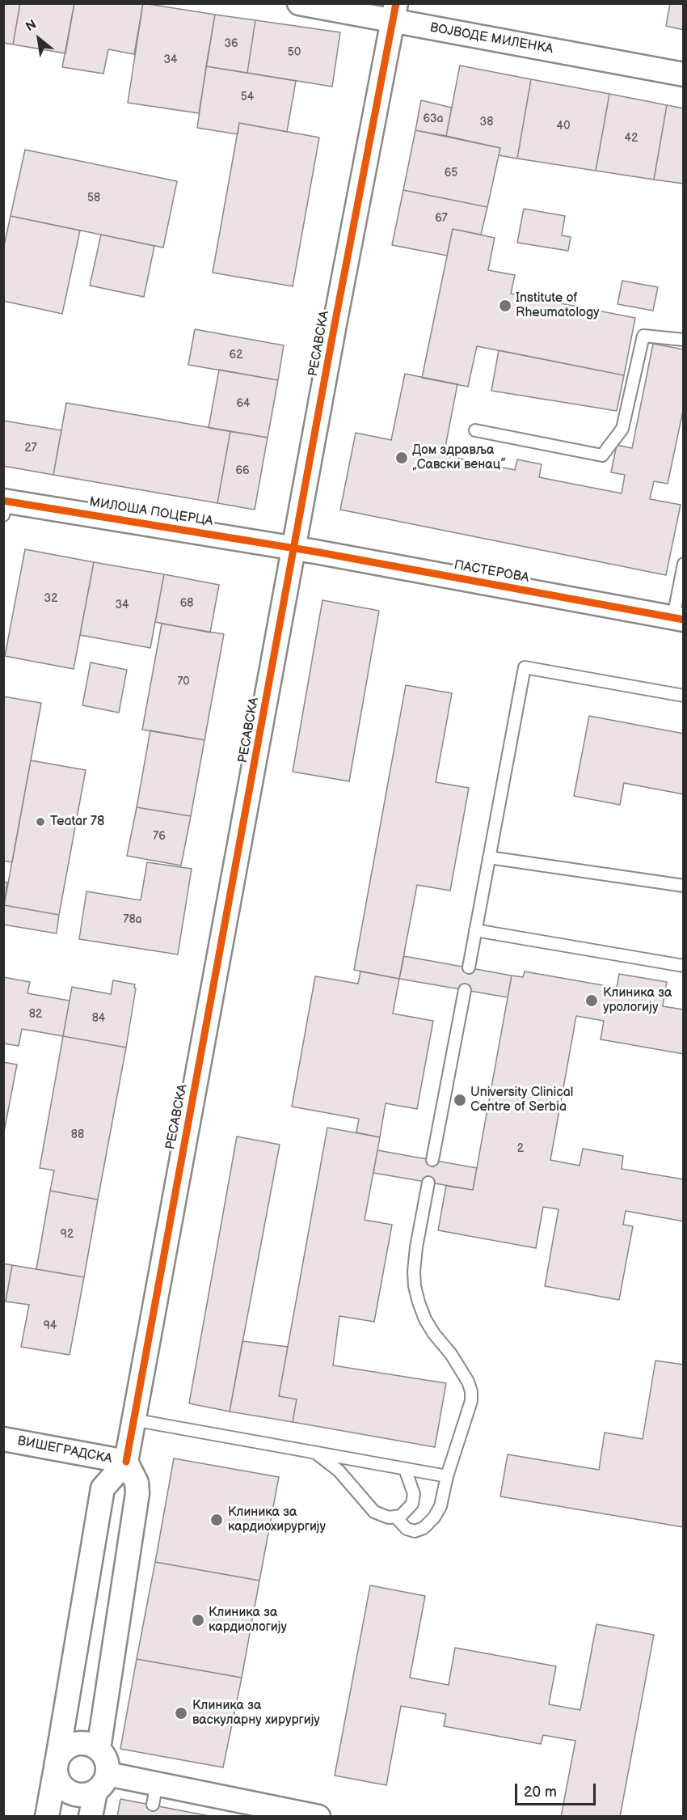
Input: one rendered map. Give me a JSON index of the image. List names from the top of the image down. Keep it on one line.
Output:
{"streets":{"street":["ВОЈВОДЕ МИЛЕНКА","РЕСАВСКА","МИЛОША ПОЦЕРЦА","ПАСТЕРОВА","ВИШЕГРАДСКА"]},"crossings":[["ВОЈВОДЕ МИЛЕНКА","РЕСАВСКА"],["РЕСАВСКА","МИЛОША ПОЦЕРЦА"],["РЕСАВСКА","ПАСТЕРОВА"],["РЕСАВСКА","ВИШЕГРАДСКА"],["МИЛОША ПОЦЕРЦА","ПАСТЕРОВА"]],"places":["Institute of Rheumatology","Дом здравља „Савски венац”","Teatar 78","Клиника за урологију","University Clinical Centre of Serbia","Клиника за кардиохирургију","Клиника за кардиологију","Клиника за васкуларну хирургију"],"house_numbers":["36","50","34","54","63a","38","40","42","65","58","67","62","64","27","66","32","68","34","70","76","78a","82","84","88","2","92","94"],"scale_bar":"20 m","north":"top left"}
